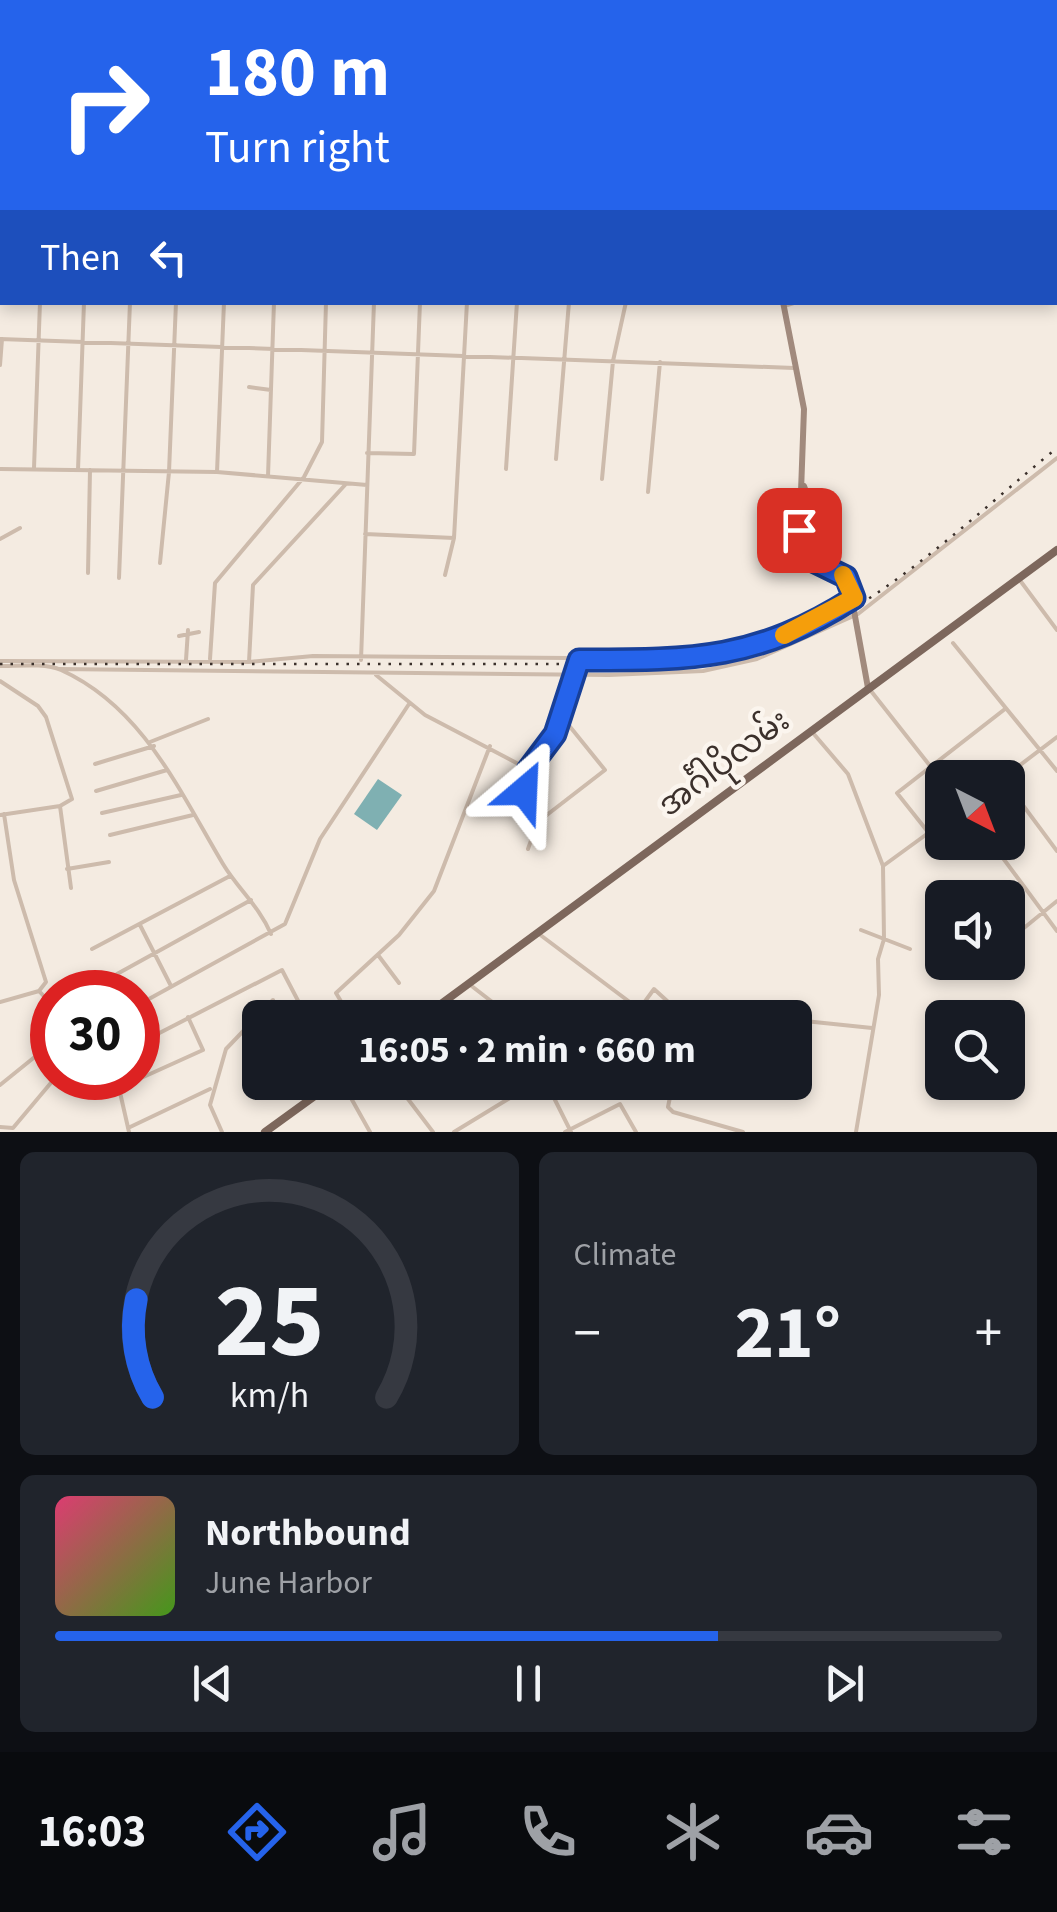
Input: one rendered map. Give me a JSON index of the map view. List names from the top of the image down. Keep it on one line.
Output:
{"streets":{"main road":["အင်္ဂါပိုလမ်း"]},"north":"bottom right","page":{"turn":["180 m","Turn right"],"then":"Then","limit":"30","trip":"16:05 · 2 min · 660 m","tile":"Climate","heat":["−","21°","+"],"song":["Northbound","June Harbor"],"tabs":"16:03","gauge":["25","km/h"]}}
